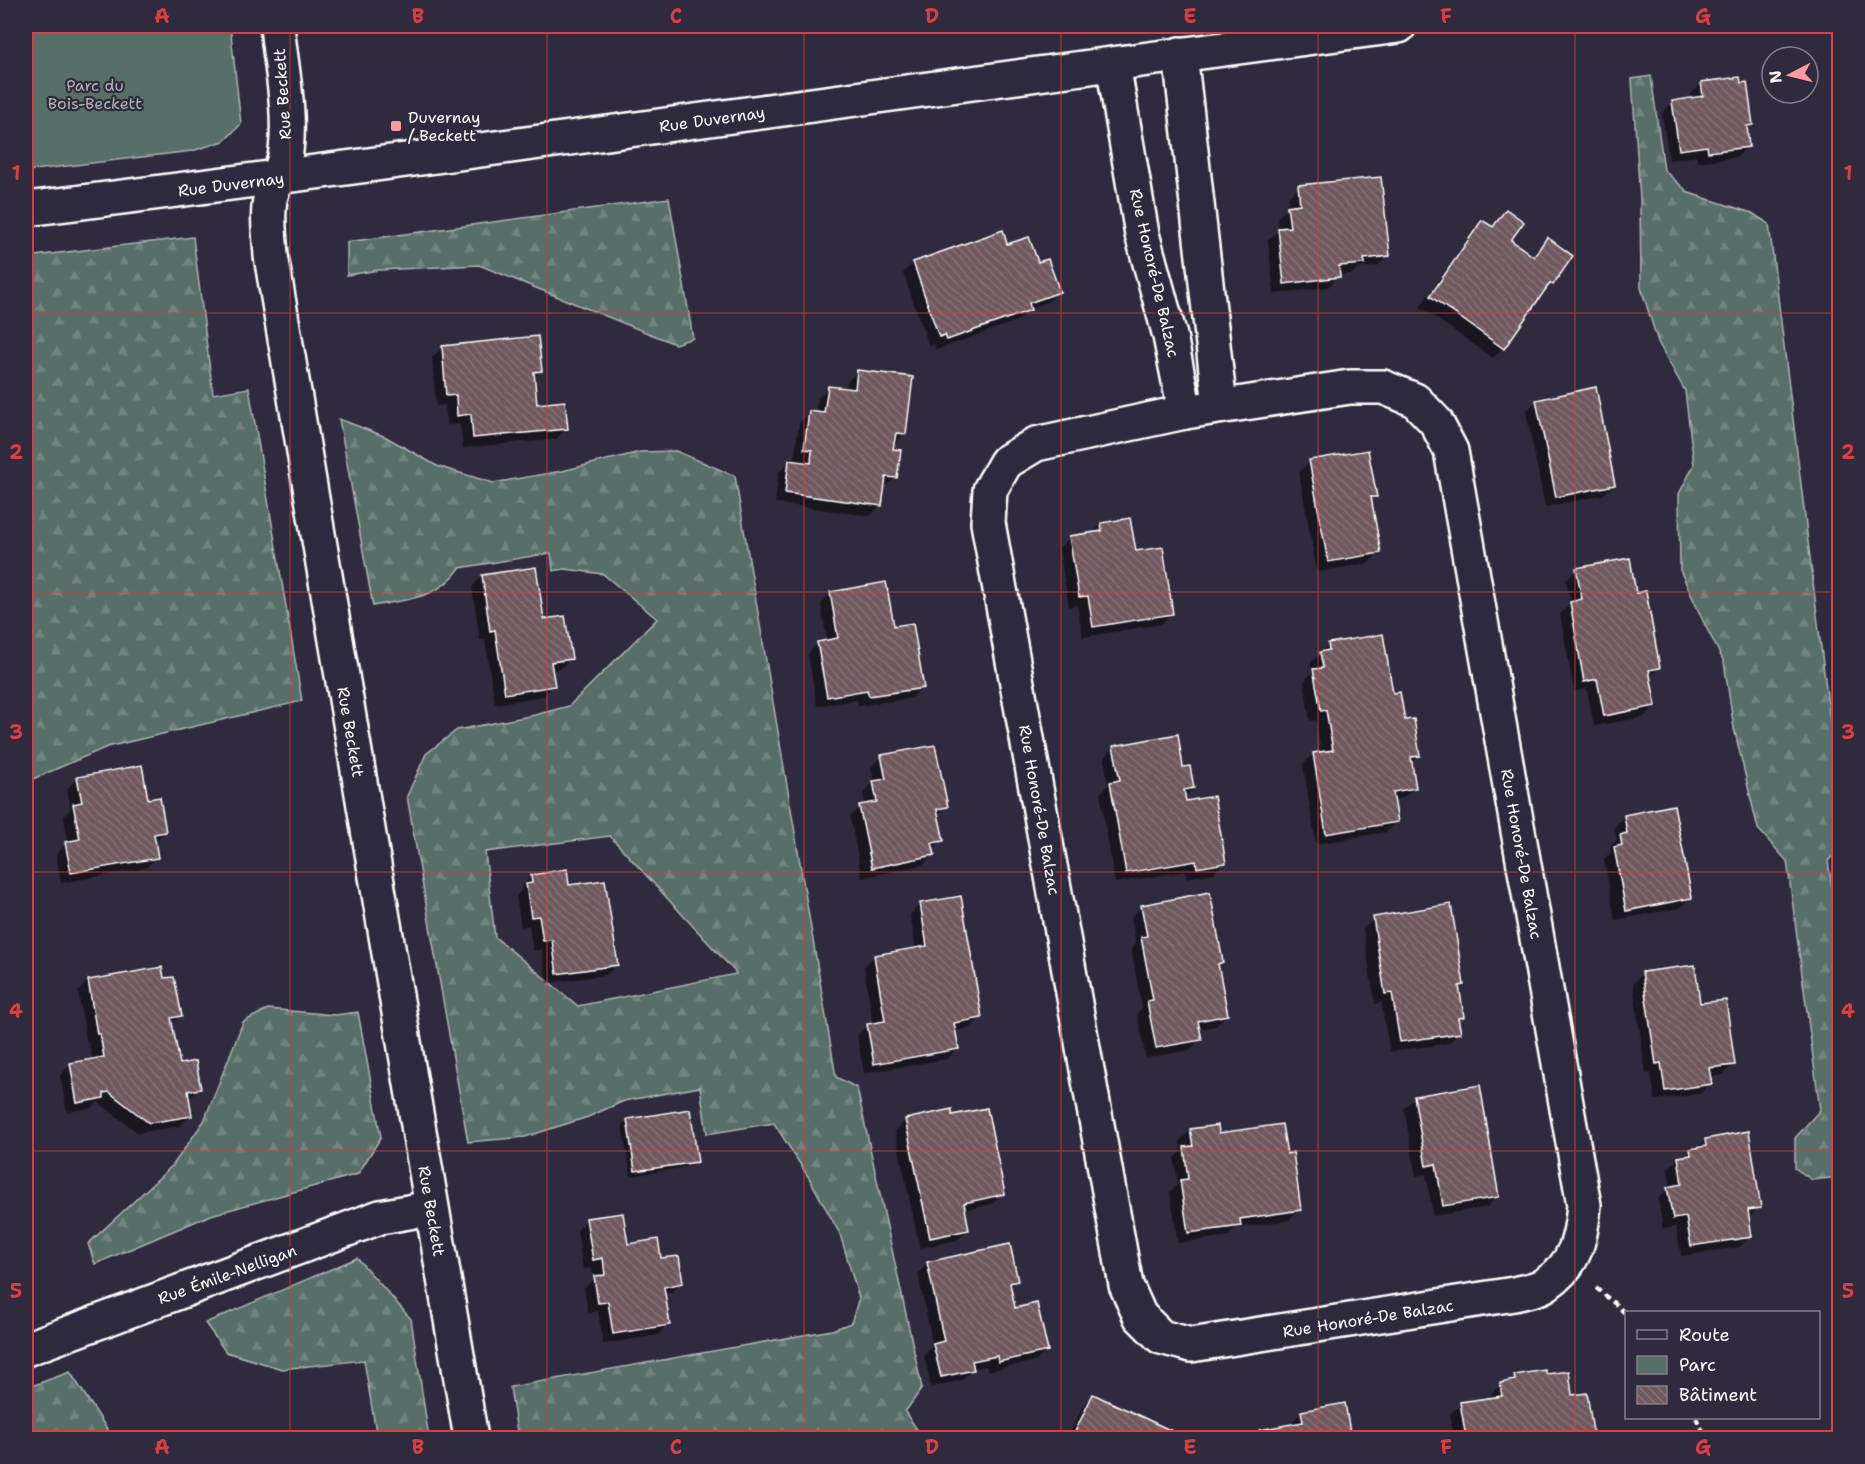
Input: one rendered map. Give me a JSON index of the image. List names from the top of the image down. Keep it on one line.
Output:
{"streets":{"street":["Rue Beckett","Rue Duvernay","Rue Honoré-De Balzac","Rue Émile-Nelligan"]},"crossings":[["Rue Beckett","Rue Duvernay"],["Rue Beckett","Rue Émile-Nelligan"],["Rue Duvernay","Rue Honoré-De Balzac"]],"parks":["Parc du Bois-Beckett"],"places":{"transit":["Duvernay / Beckett"]},"legend":["Route","Parc","Bâtiment"],"north":"left","grid":{"columns":["A","B","C","D","E","F","G"],"rows":["1","2","3","4","5"]}}
